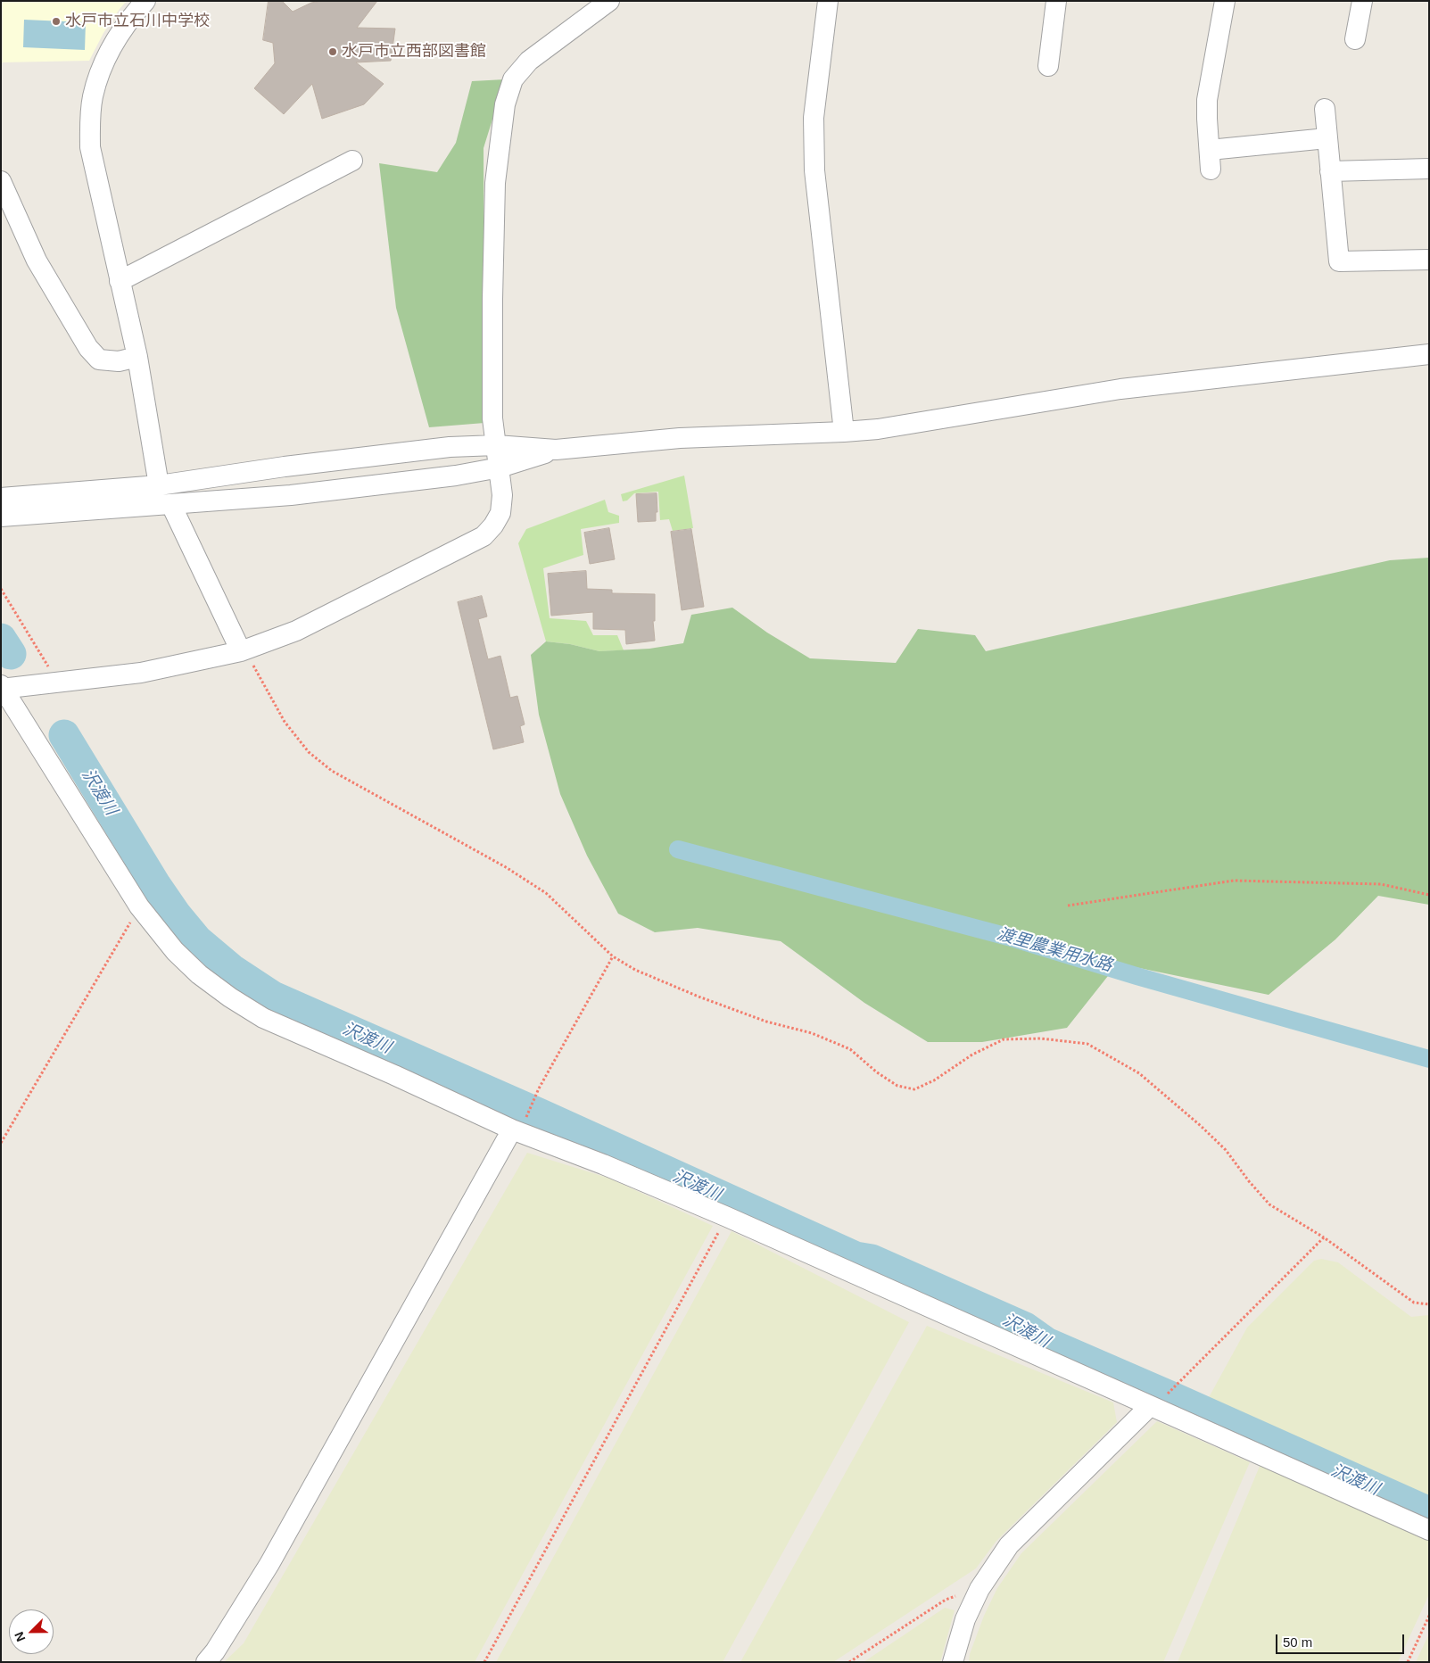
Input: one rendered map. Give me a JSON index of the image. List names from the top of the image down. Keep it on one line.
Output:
{"water":["沢渡川","渡里農業用水路"],"places":["水戸市立石川中学校","水戸市立西部図書館"],"scale_bar":"50 m","north":"bottom left"}
